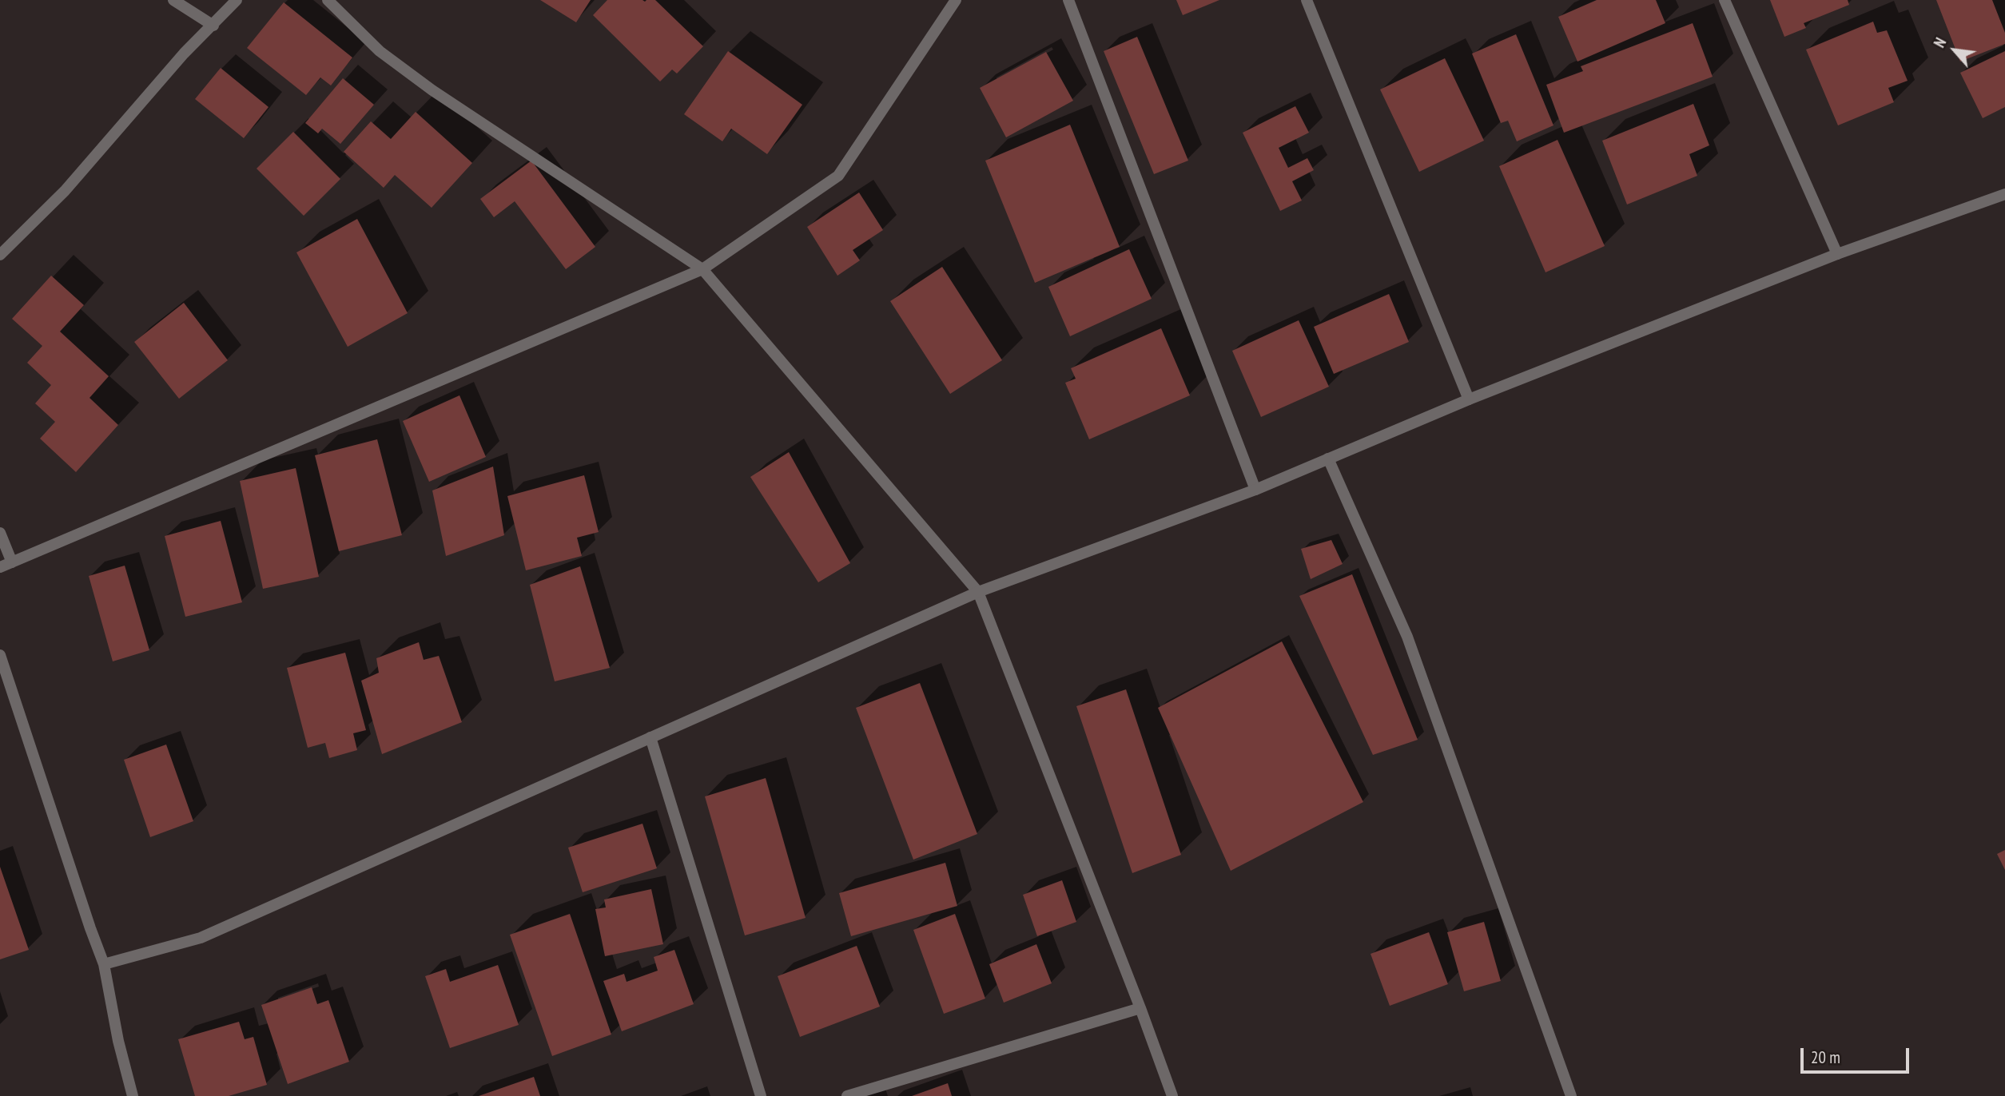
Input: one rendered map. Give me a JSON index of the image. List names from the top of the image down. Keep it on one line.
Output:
{"scale_bar":"20 m","north":"top left"}
